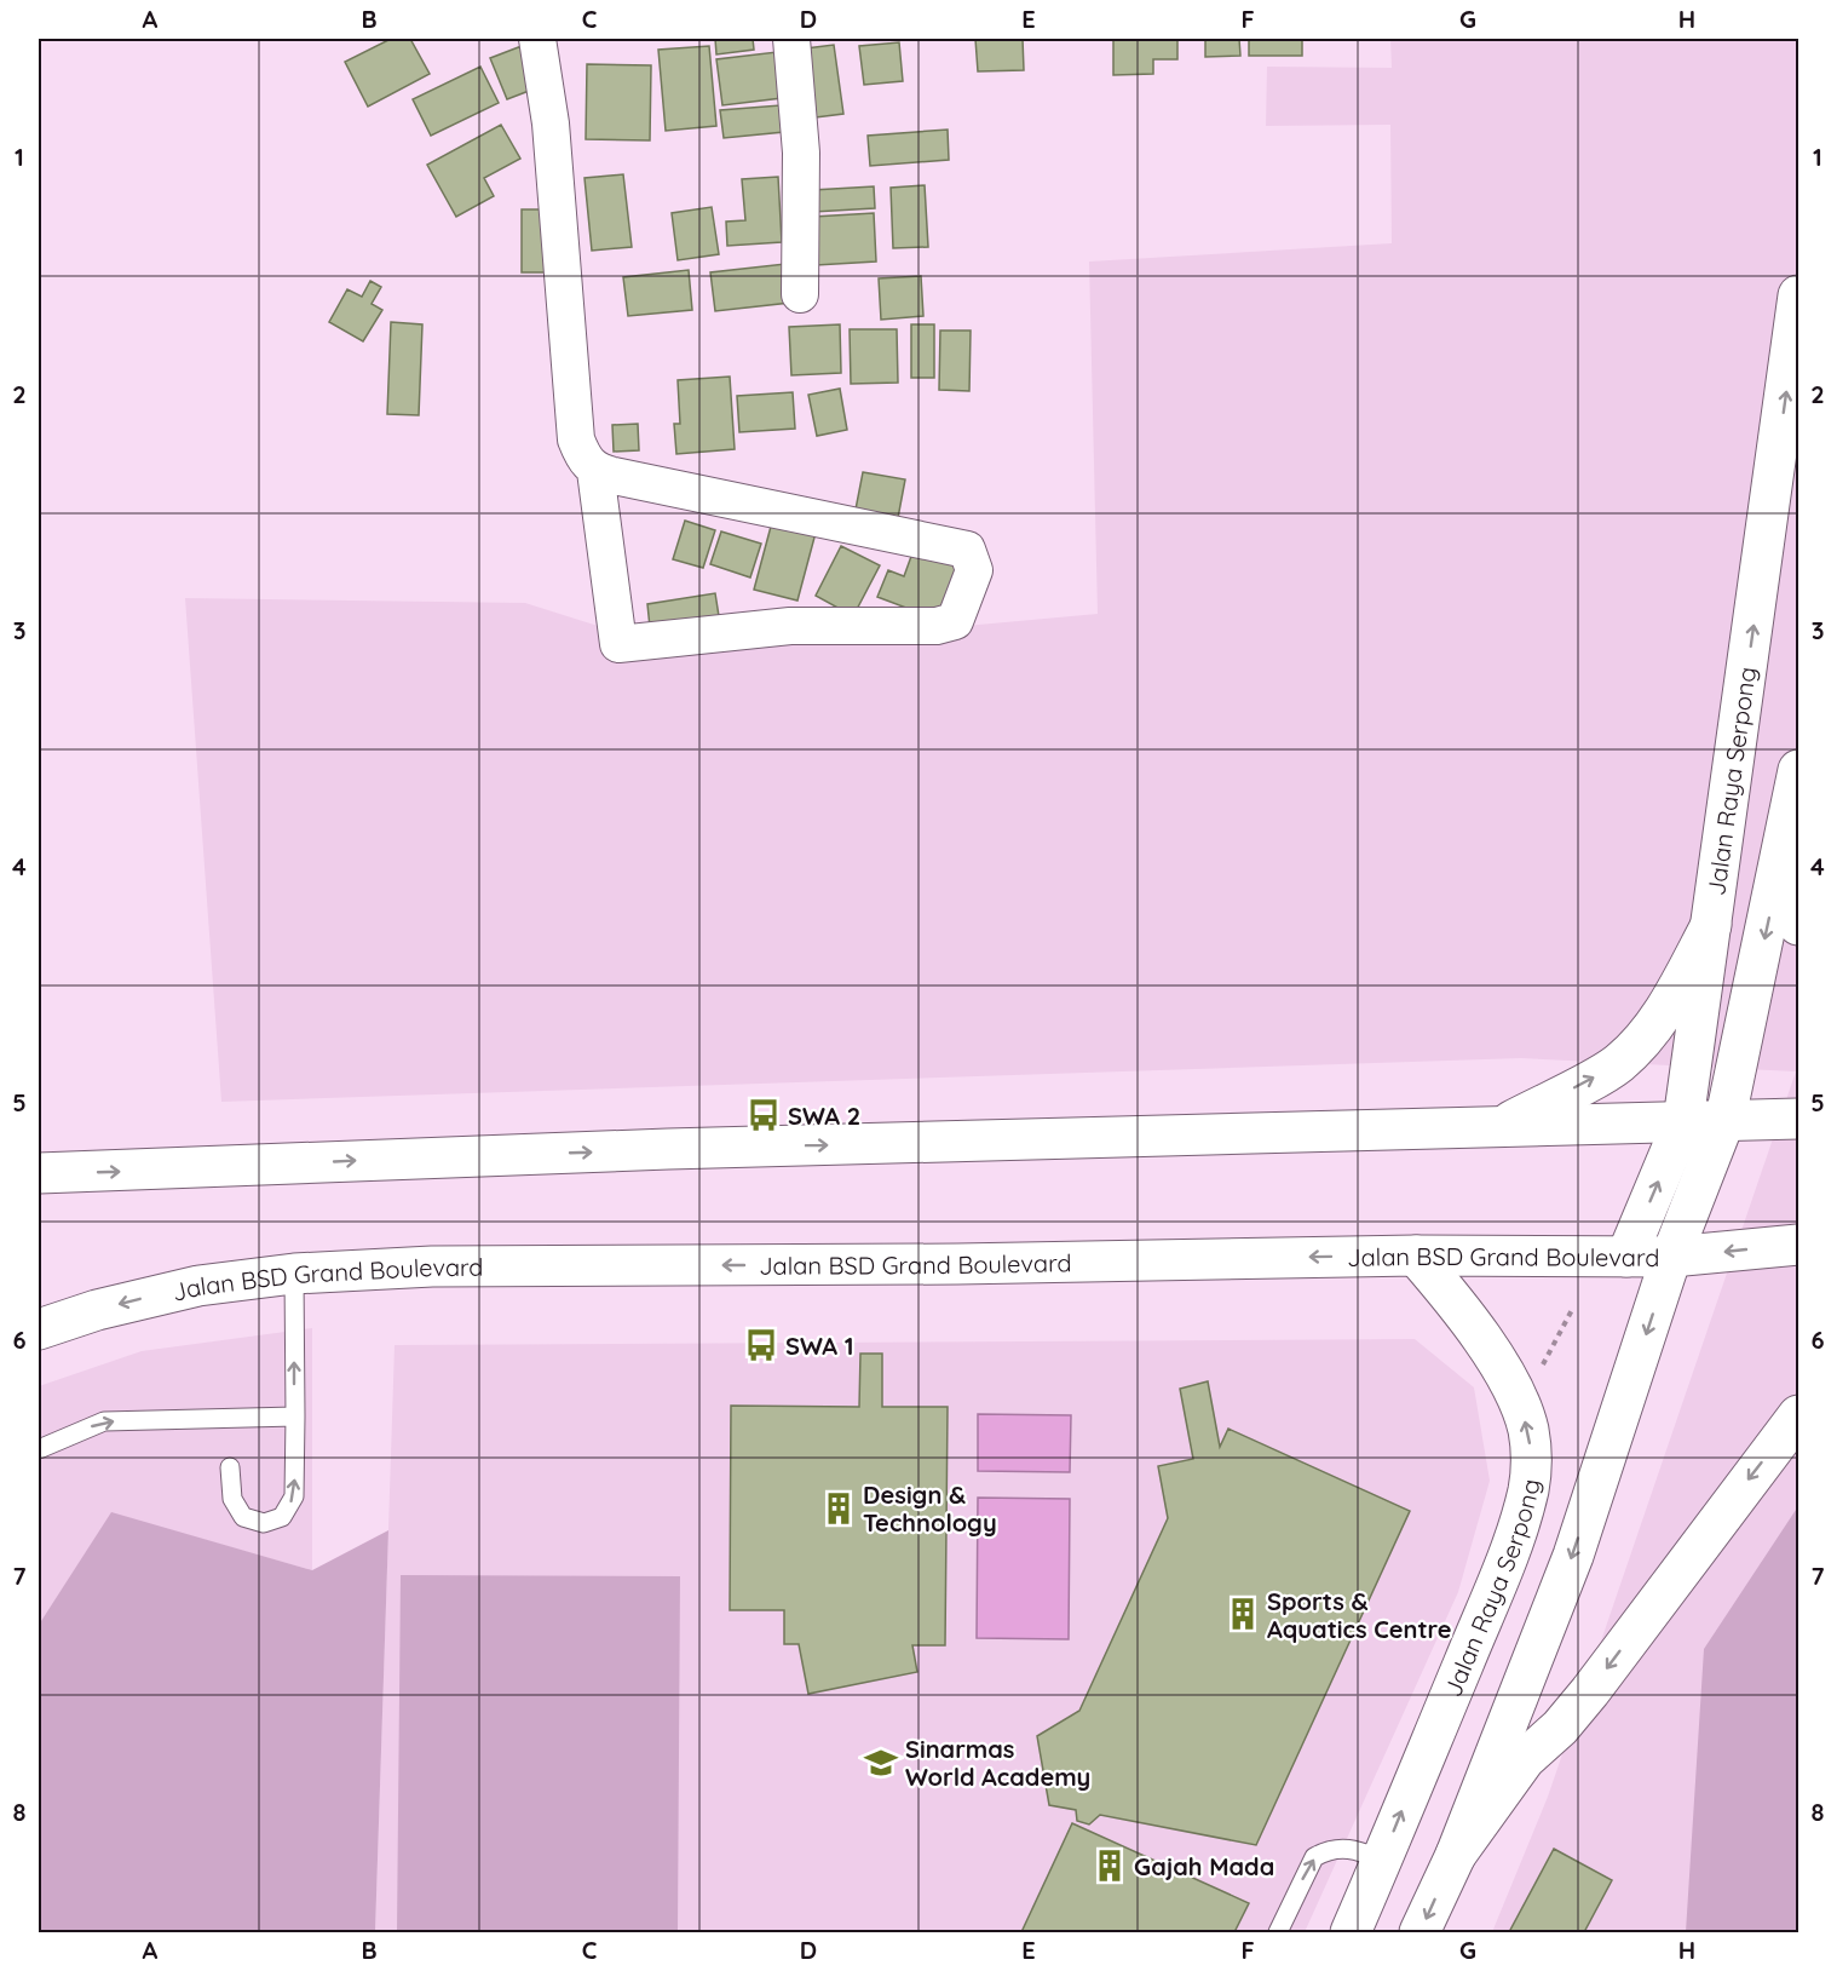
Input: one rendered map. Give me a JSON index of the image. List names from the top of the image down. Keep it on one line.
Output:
{"streets":{"main road":["Jalan Raya Serpong","Jalan BSD Grand Boulevard"]},"crossings":[["Jalan Raya Serpong","Jalan BSD Grand Boulevard"]],"places":{"bus stop":["SWA 2","SWA 1"],"building":["Design & Technology","Sports & Aquatics Centre","Gajah Mada"],"school or university":["Sinarmas World Academy"]},"grid":{"columns":["A","B","C","D","E","F","G","H"],"rows":["1","2","3","4","5","6","7","8"]}}
